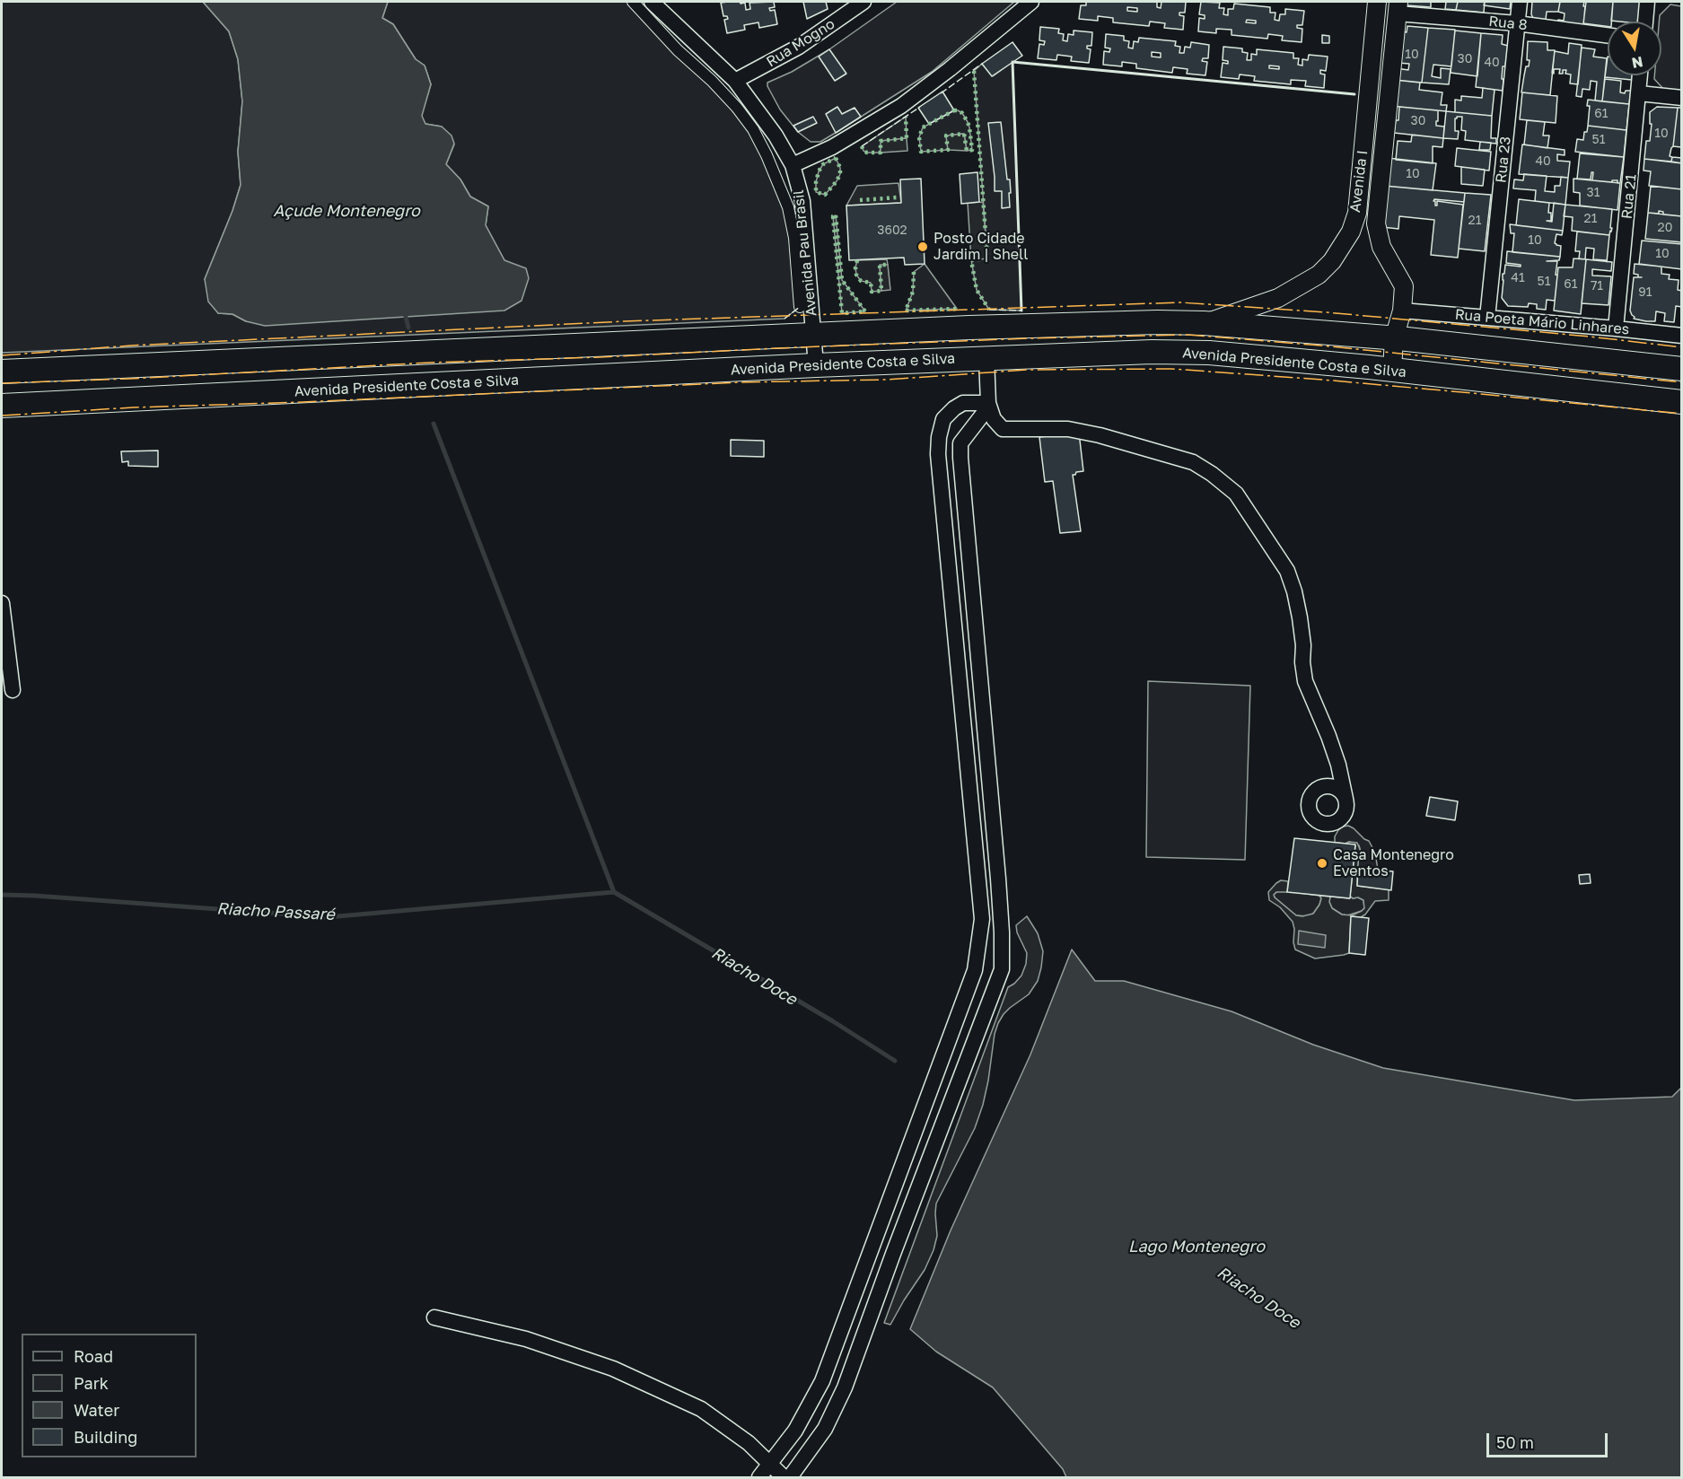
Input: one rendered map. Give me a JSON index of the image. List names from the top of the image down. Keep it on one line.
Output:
{"streets":{"main road":["Avenida Presidente Costa e Silva"],"street":["Rua 8","Rua Mogno","Rua 23","Avenida I","Rua 21","Avenida Pau Brasil","Rua Poeta Mário Linhares"]},"crossings":[["Rua 8","Rua 23"],["Rua 8","Avenida I"],["Rua Mogno","Avenida Pau Brasil"],["Rua 23","Rua Poeta Mário Linhares"],["Avenida I","Rua Poeta Mário Linhares"],["Avenida I","Avenida Presidente Costa e Silva"],["Rua 21","Rua Poeta Mário Linhares"],["Avenida Pau Brasil","Avenida Presidente Costa e Silva"]],"water":["Açude Montenegro","Riacho Passaré","Riacho Doce","Lago Montenegro"],"places":["Posto Cidade Jardim | Shell","Casa Montenegro Eventos"],"house_numbers":["10","30","40","61","30","10","51","40","10","31","21","21","20","3602","10","10","41","51","61","71","91"],"legend":["Road","Park","Water","Building"],"scale_bar":"50 m","north":"bottom"}
